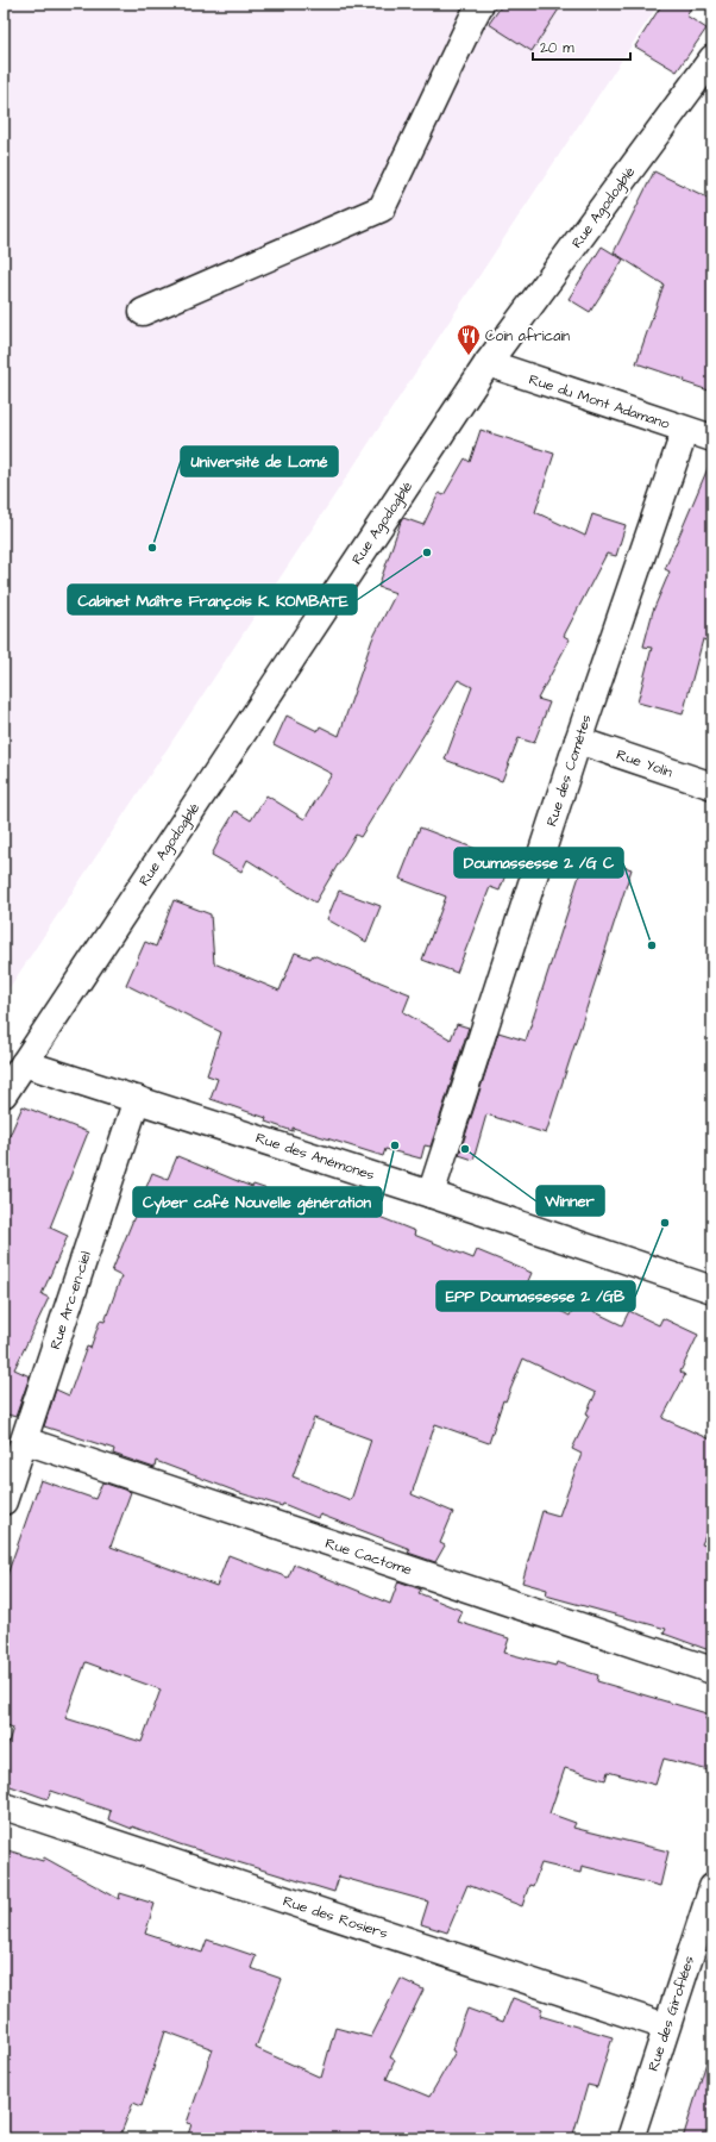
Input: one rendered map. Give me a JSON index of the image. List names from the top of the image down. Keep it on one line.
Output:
{"streets":{"street":["Rue Agodogblé","Rue du Mont Adamano","Rue Yolin","Rue des Comètes","Rue des Anémones","Rue Arc-en-ciel","Rue Cactome","Rue des Rosiers","Rue des Giroflées"]},"crossings":[["Rue Agodogblé","Rue du Mont Adamano"],["Rue Agodogblé","Rue des Anémones"],["Rue du Mont Adamano","Rue des Comètes"],["Rue Yolin","Rue des Comètes"],["Rue des Comètes","Rue des Anémones"],["Rue des Anémones","Rue Arc-en-ciel"],["Rue Arc-en-ciel","Rue Cactome"],["Rue des Rosiers","Rue des Giroflées"]],"places":{"restaurant":["Coin africain"],"other":["Université de Lomé","Cabinet Maître François K. KOMBATE","Doumassesse 2 /G C","Cyber café Nouvelle génération","Winner","EPP Doumassesse 2 /GB"]},"scale_bar":"20 m"}
